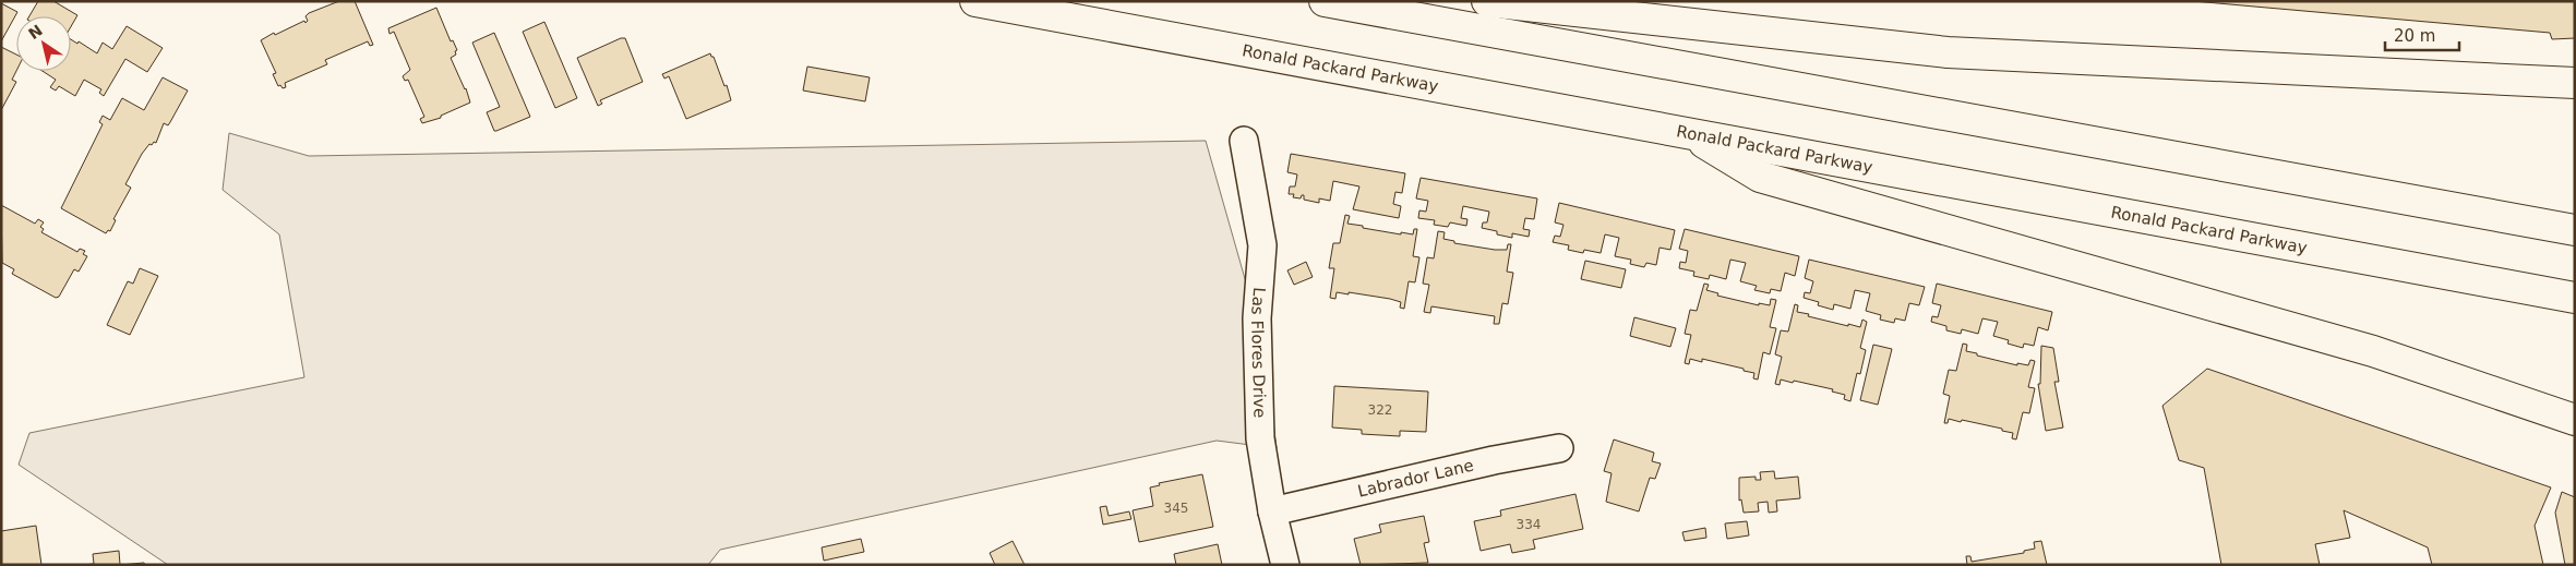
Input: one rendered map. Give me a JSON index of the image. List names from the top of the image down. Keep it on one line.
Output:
{"streets":{"highway":["Ronald Packard Parkway"],"street":["Las Flores Drive","Labrador Lane"]},"crossings":[["Las Flores Drive","Labrador Lane"]],"house_numbers":["322","345","334"],"scale_bar":"20 m","north":"top left"}
